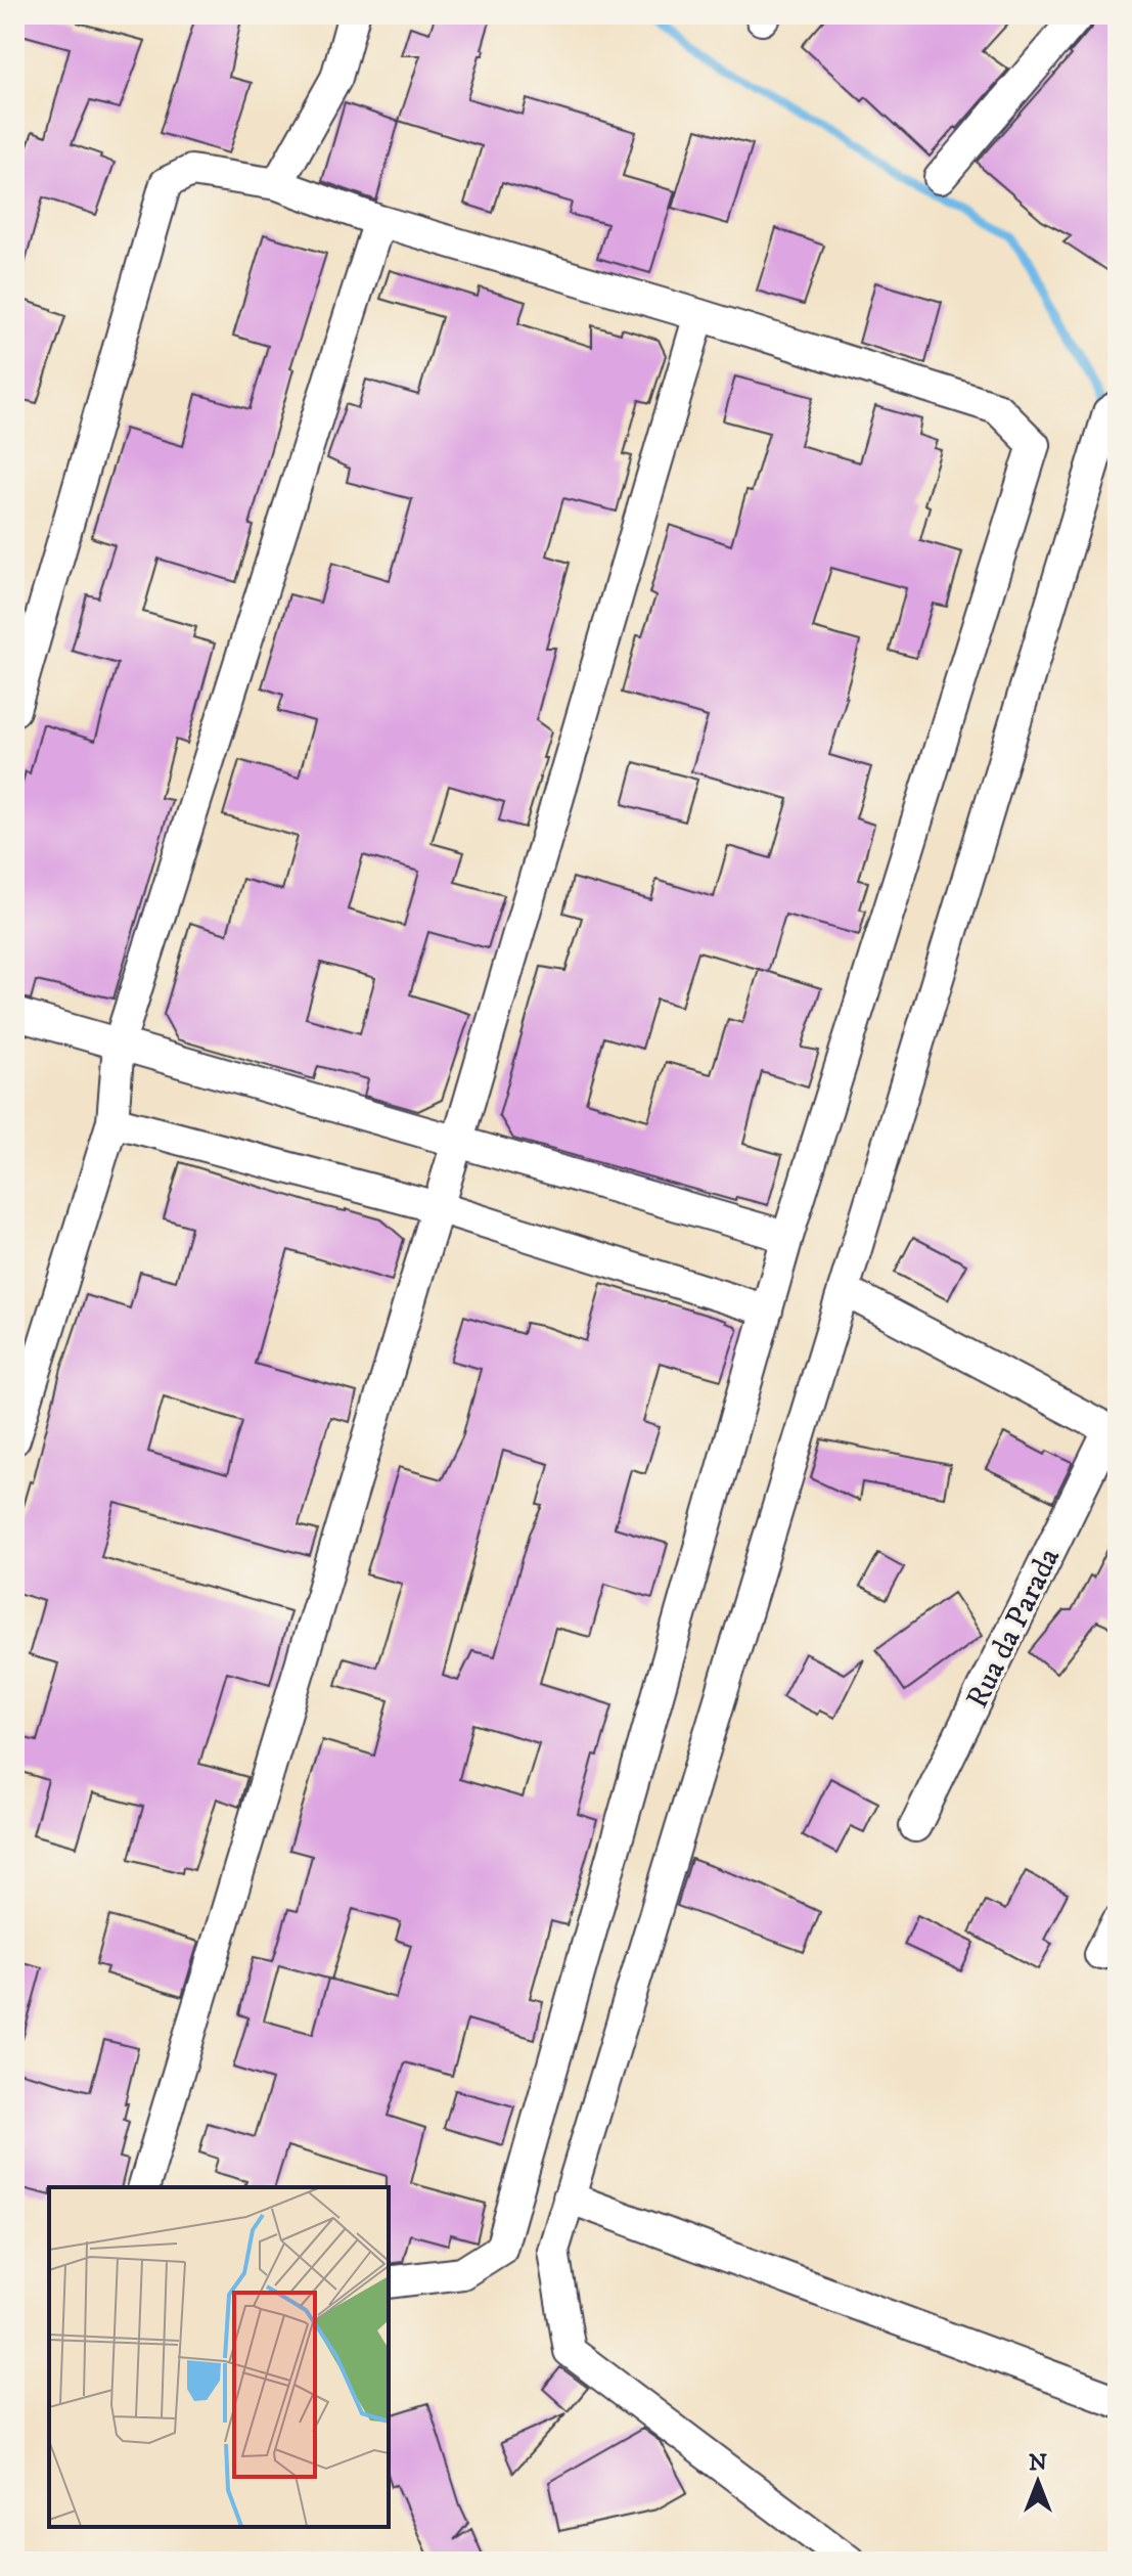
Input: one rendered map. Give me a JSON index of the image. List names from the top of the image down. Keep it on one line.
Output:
{"streets":{"street":["Rua da Parada"]},"north":"top"}
